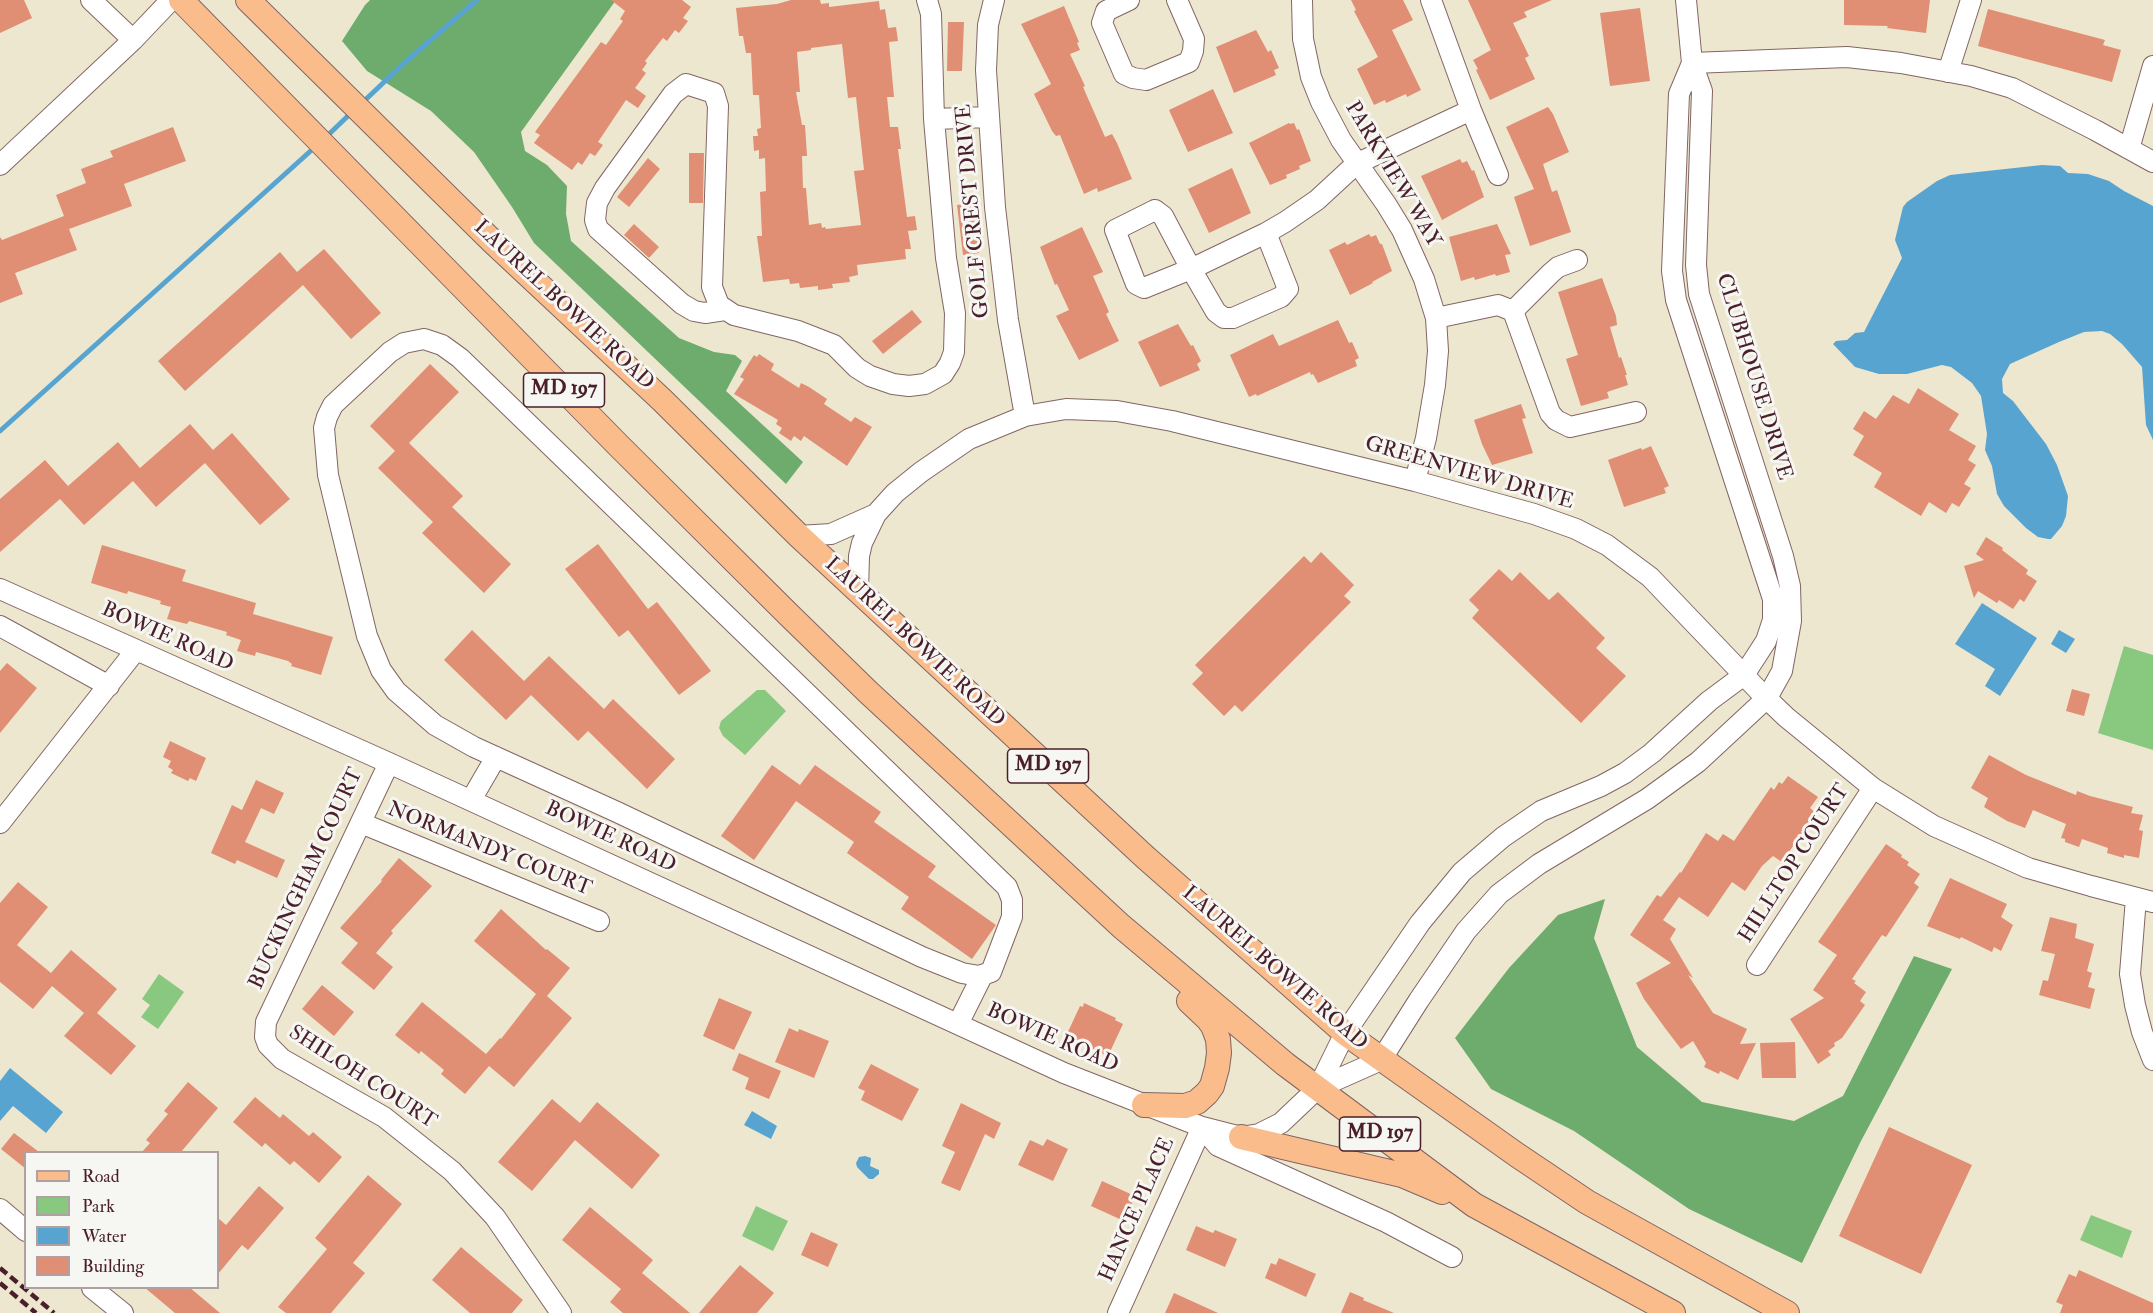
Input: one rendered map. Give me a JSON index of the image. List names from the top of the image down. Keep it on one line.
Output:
{"streets":{"main road":["LAUREL BOWIE ROAD","MD 197"],"street":["PARKVIEW WAY","GOLF CREST DRIVE","CLUBHOUSE DRIVE","GREENVIEW DRIVE","BOWIE ROAD","NORMANDY COURT","HILLTOP COURT","BUCKINGHAM COURT","SHILOH COURT","HANCE PLACE"]},"crossings":[["PARKVIEW WAY","GREENVIEW DRIVE"],["GOLF CREST DRIVE","GREENVIEW DRIVE"],["LAUREL BOWIE ROAD","CLUBHOUSE DRIVE"],["LAUREL BOWIE ROAD","GREENVIEW DRIVE"],["CLUBHOUSE DRIVE","GREENVIEW DRIVE"],["GREENVIEW DRIVE","HILLTOP COURT"],["BOWIE ROAD","BUCKINGHAM COURT"],["BOWIE ROAD","HANCE PLACE"],["NORMANDY COURT","BUCKINGHAM COURT"],["BUCKINGHAM COURT","SHILOH COURT"]],"legend":["Road","Park","Water","Building"]}
